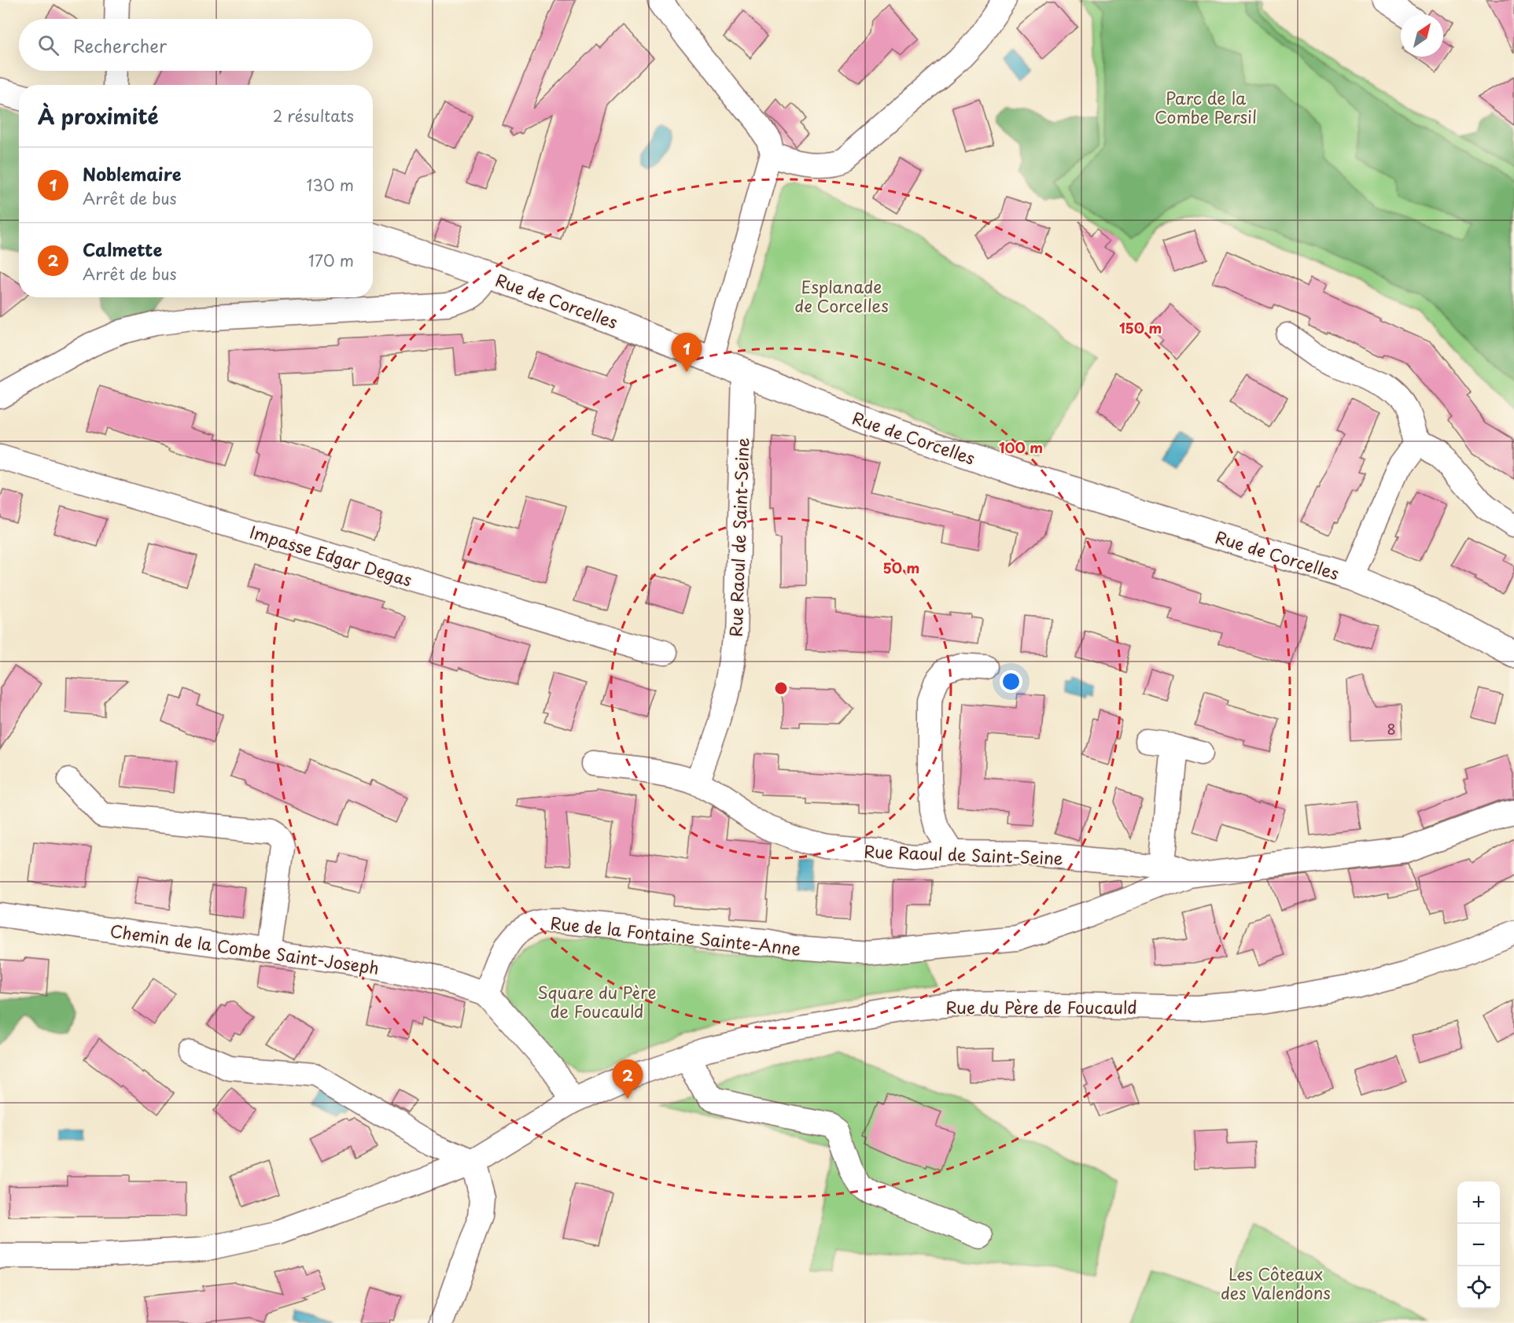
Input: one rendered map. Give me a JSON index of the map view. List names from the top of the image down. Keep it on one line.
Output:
{"streets":{"main road":["Rue de Corcelles"],"street":["Rue Raoul de Saint-Seine","Impasse Edgar Degas","Rue de la Fontaine Sainte-Anne","Chemin de la Combe Saint-Joseph","Rue du Père de Foucauld"]},"crossings":[["Rue de Corcelles","Rue Raoul de Saint-Seine"],["Rue Raoul de Saint-Seine","Rue de la Fontaine Sainte-Anne"],["Rue de la Fontaine Sainte-Anne","Chemin de la Combe Saint-Joseph"]],"parks":["Parc de la Combe Persil","Esplanade de Corcelles","Square du Père de Foucauld","Les Côteaux des Valendons"],"house_numbers":["8"],"north":"top right","page":{"search":"Rechercher","heading":["À proximité","2 résultats"],"list":[{"mark":"1","name":"Noblemaire","note":"Arrêt de bus","value":"130 m"},{"mark":"2","name":"Calmette","note":"Arrêt de bus","value":"170 m"}],"pins":["1","2"],"map_buttons":["+","−"]},"rings":["150 m","100 m","50 m"]}
